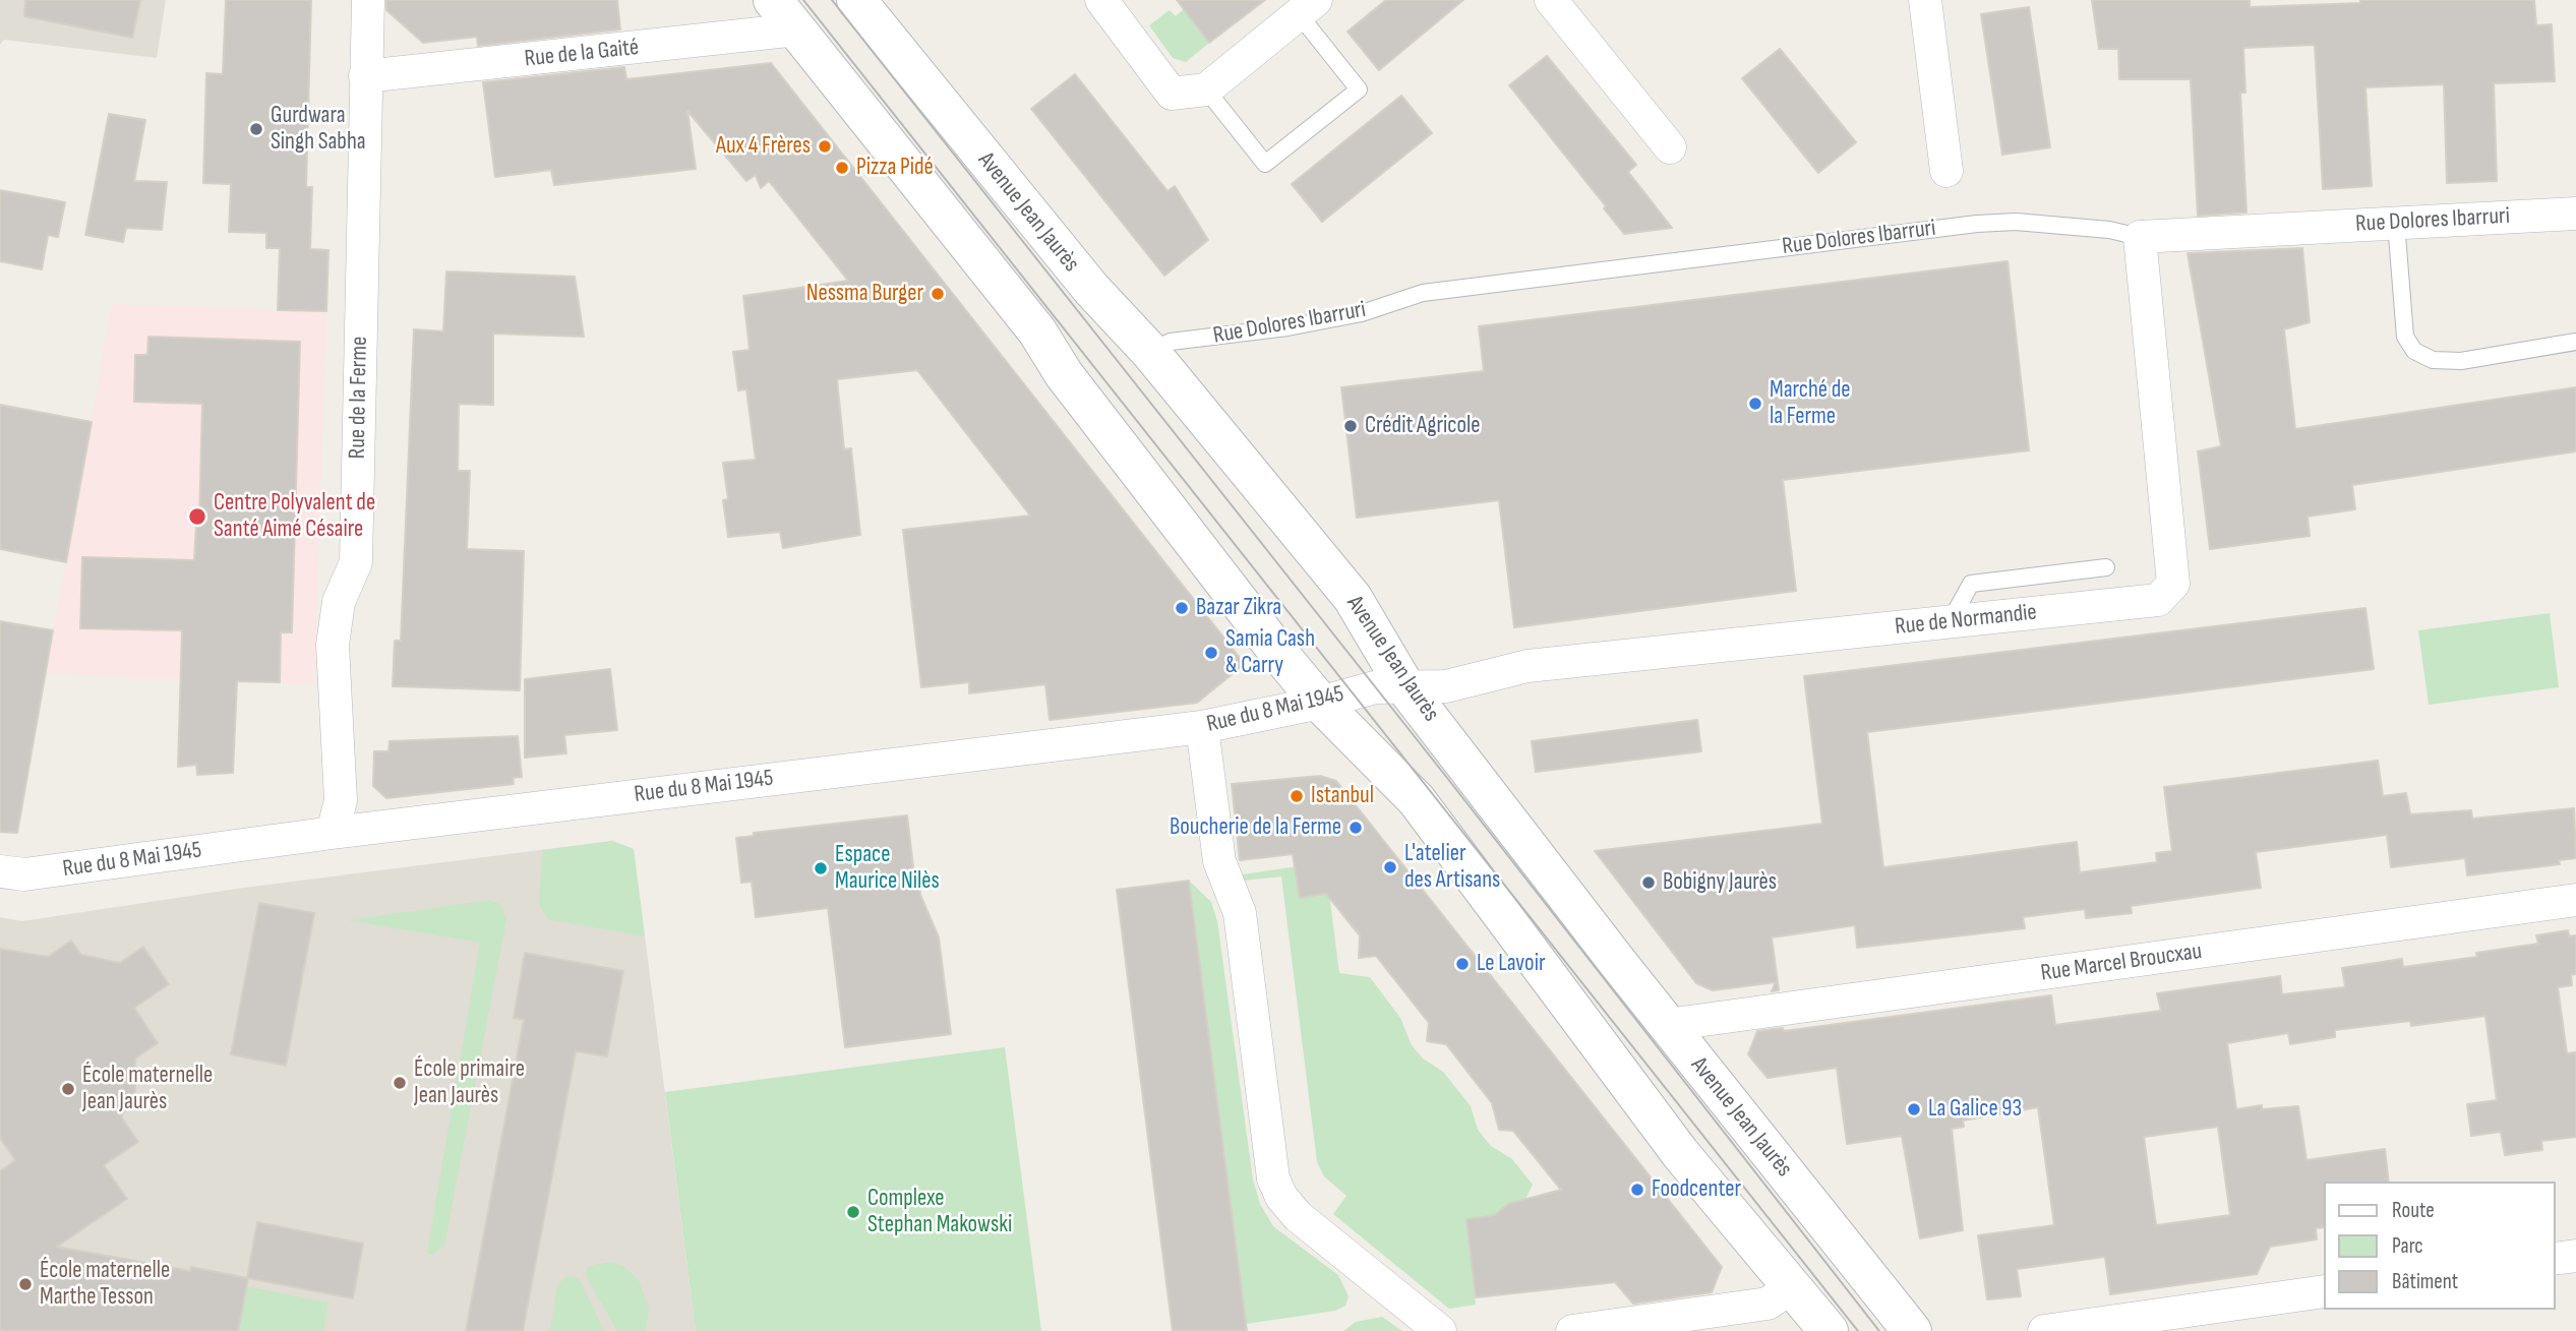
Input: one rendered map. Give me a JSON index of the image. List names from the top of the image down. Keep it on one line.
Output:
{"streets":{"street":["Rue de la Gaité","Avenue Jean Jaurès","Rue Dolores Ibarruri","Rue de la Ferme","Rue de Normandie","Rue du 8 Mai 1945","Rue Marcel Broucxau"]},"crossings":[["Rue de la Gaité","Rue de la Ferme"],["Avenue Jean Jaurès","Rue Dolores Ibarruri"],["Avenue Jean Jaurès","Rue de Normandie"],["Avenue Jean Jaurès","Rue du 8 Mai 1945"],["Avenue Jean Jaurès","Rue Marcel Broucxau"],["Rue Dolores Ibarruri","Rue de Normandie"],["Rue de la Ferme","Rue du 8 Mai 1945"],["Rue de Normandie","Rue du 8 Mai 1945"]],"places":["Gurdwara Singh Sabha","Aux 4 Frères","Pizza Pidé","Nessma Burger","Marché de la Ferme","Crédit Agricole","Centre Polyvalent de Santé Aimé Césaire","Bazar Zikra","Samia Cash & Carry","Istanbul","Boucherie de la Ferme","L'atelier des Artisans","Espace Maurice Nilès","Bobigny Jaurès","Le Lavoir","École primaire Jean Jaurès","École maternelle Jean Jaurès","La Galice 93","Foodcenter","Complexe Stephan Makowski","École maternelle Marthe Tesson"],"legend":["Route","Parc","Bâtiment"]}
